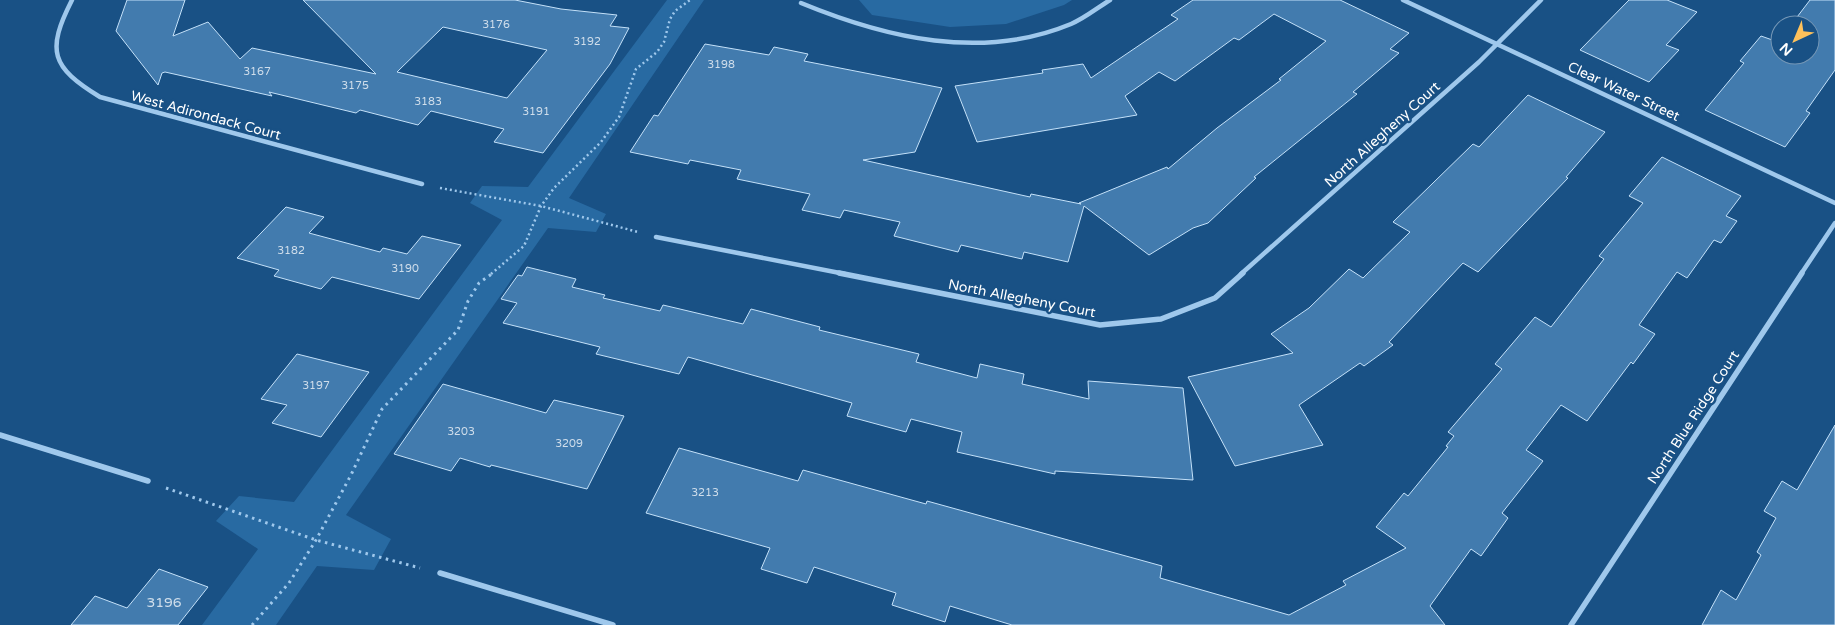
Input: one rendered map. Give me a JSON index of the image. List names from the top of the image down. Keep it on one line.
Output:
{"streets":{"street":["Clear Water Street","West Adirondack Court","North Allegheny Court","North Blue Ridge Court"]},"crossings":[["Clear Water Street","North Allegheny Court"]],"house_numbers":["3176","3192","3198","3167","3175","3183","3191","3182","3190","3197","3203","3209","3213","3196"],"north":"bottom left"}
